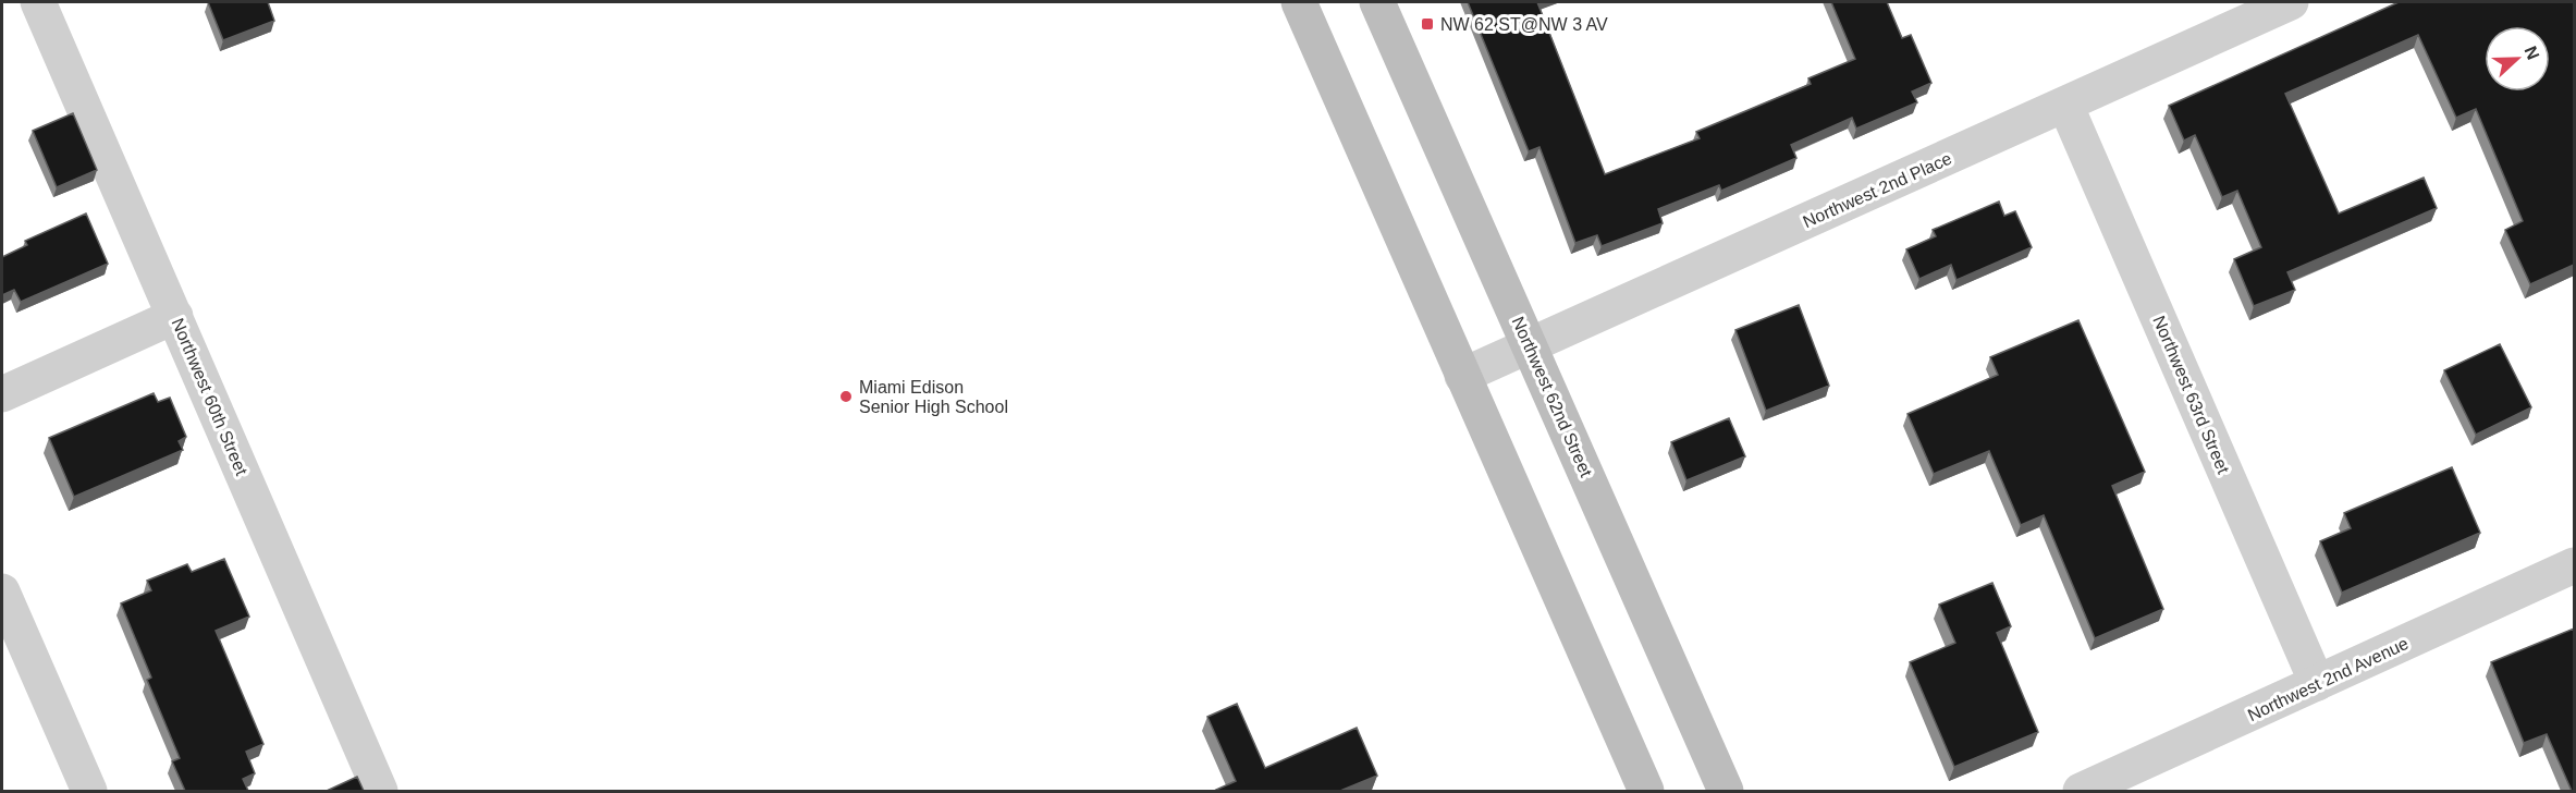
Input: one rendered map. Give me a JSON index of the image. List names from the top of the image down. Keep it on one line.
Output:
{"streets":{"main road":["Northwest 62nd Street"],"street":["Northwest 2nd Place","Northwest 63rd Street","Northwest 60th Street","Northwest 2nd Avenue"]},"crossings":[["Northwest 2nd Place","Northwest 63rd Street"],["Northwest 2nd Place","Northwest 62nd Street"],["Northwest 63rd Street","Northwest 2nd Avenue"]],"places":{"transit":["NW 62 ST@NW 3 AV"],"other":["Miami Edison Senior High School"]},"north":"right"}
